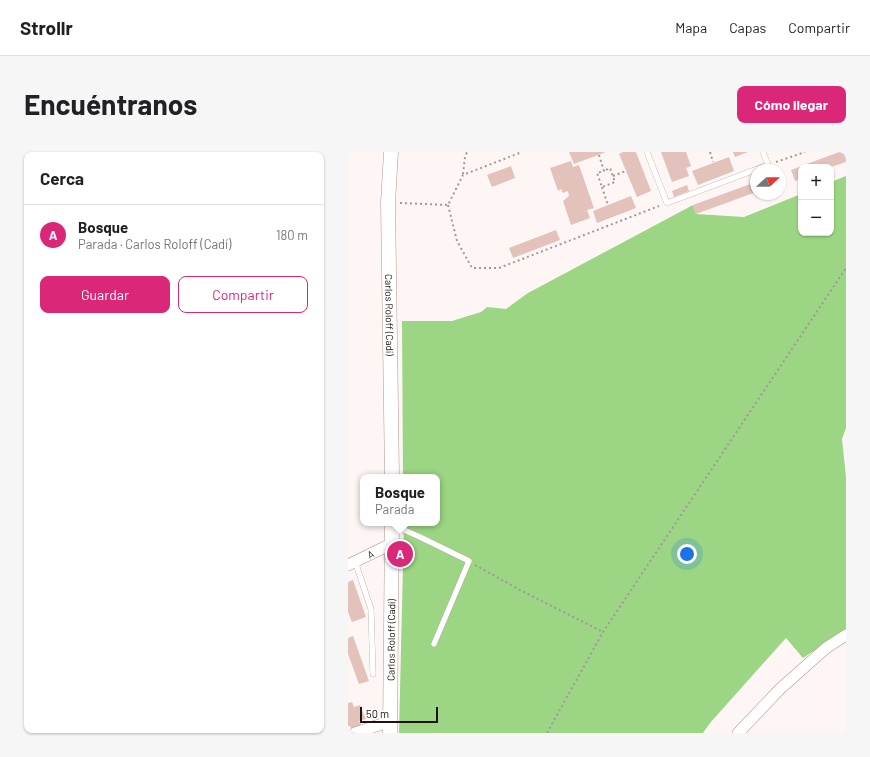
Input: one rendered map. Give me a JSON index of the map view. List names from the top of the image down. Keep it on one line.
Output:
{"streets":{"street":["Carlos Roloff (Cadí)","A"]},"crossings":[["Carlos Roloff (Cadí)","A"]],"scale_bar":"50 m","north":"right","page":{"header":"Strollr","nav":["Mapa","Capas","Compartir"],"buttons":["Cómo llegar",["Guardar","Compartir"]],"title":"Encuéntranos","heading":"Cerca","map_buttons":["+","−"],"list":[{"mark":"A","name":"Bosque","note":"Parada · Carlos Roloff (Cadí)","value":"180 m"}],"popup":["Bosque","Parada"],"pins":"A","scale":"50 m"}}
